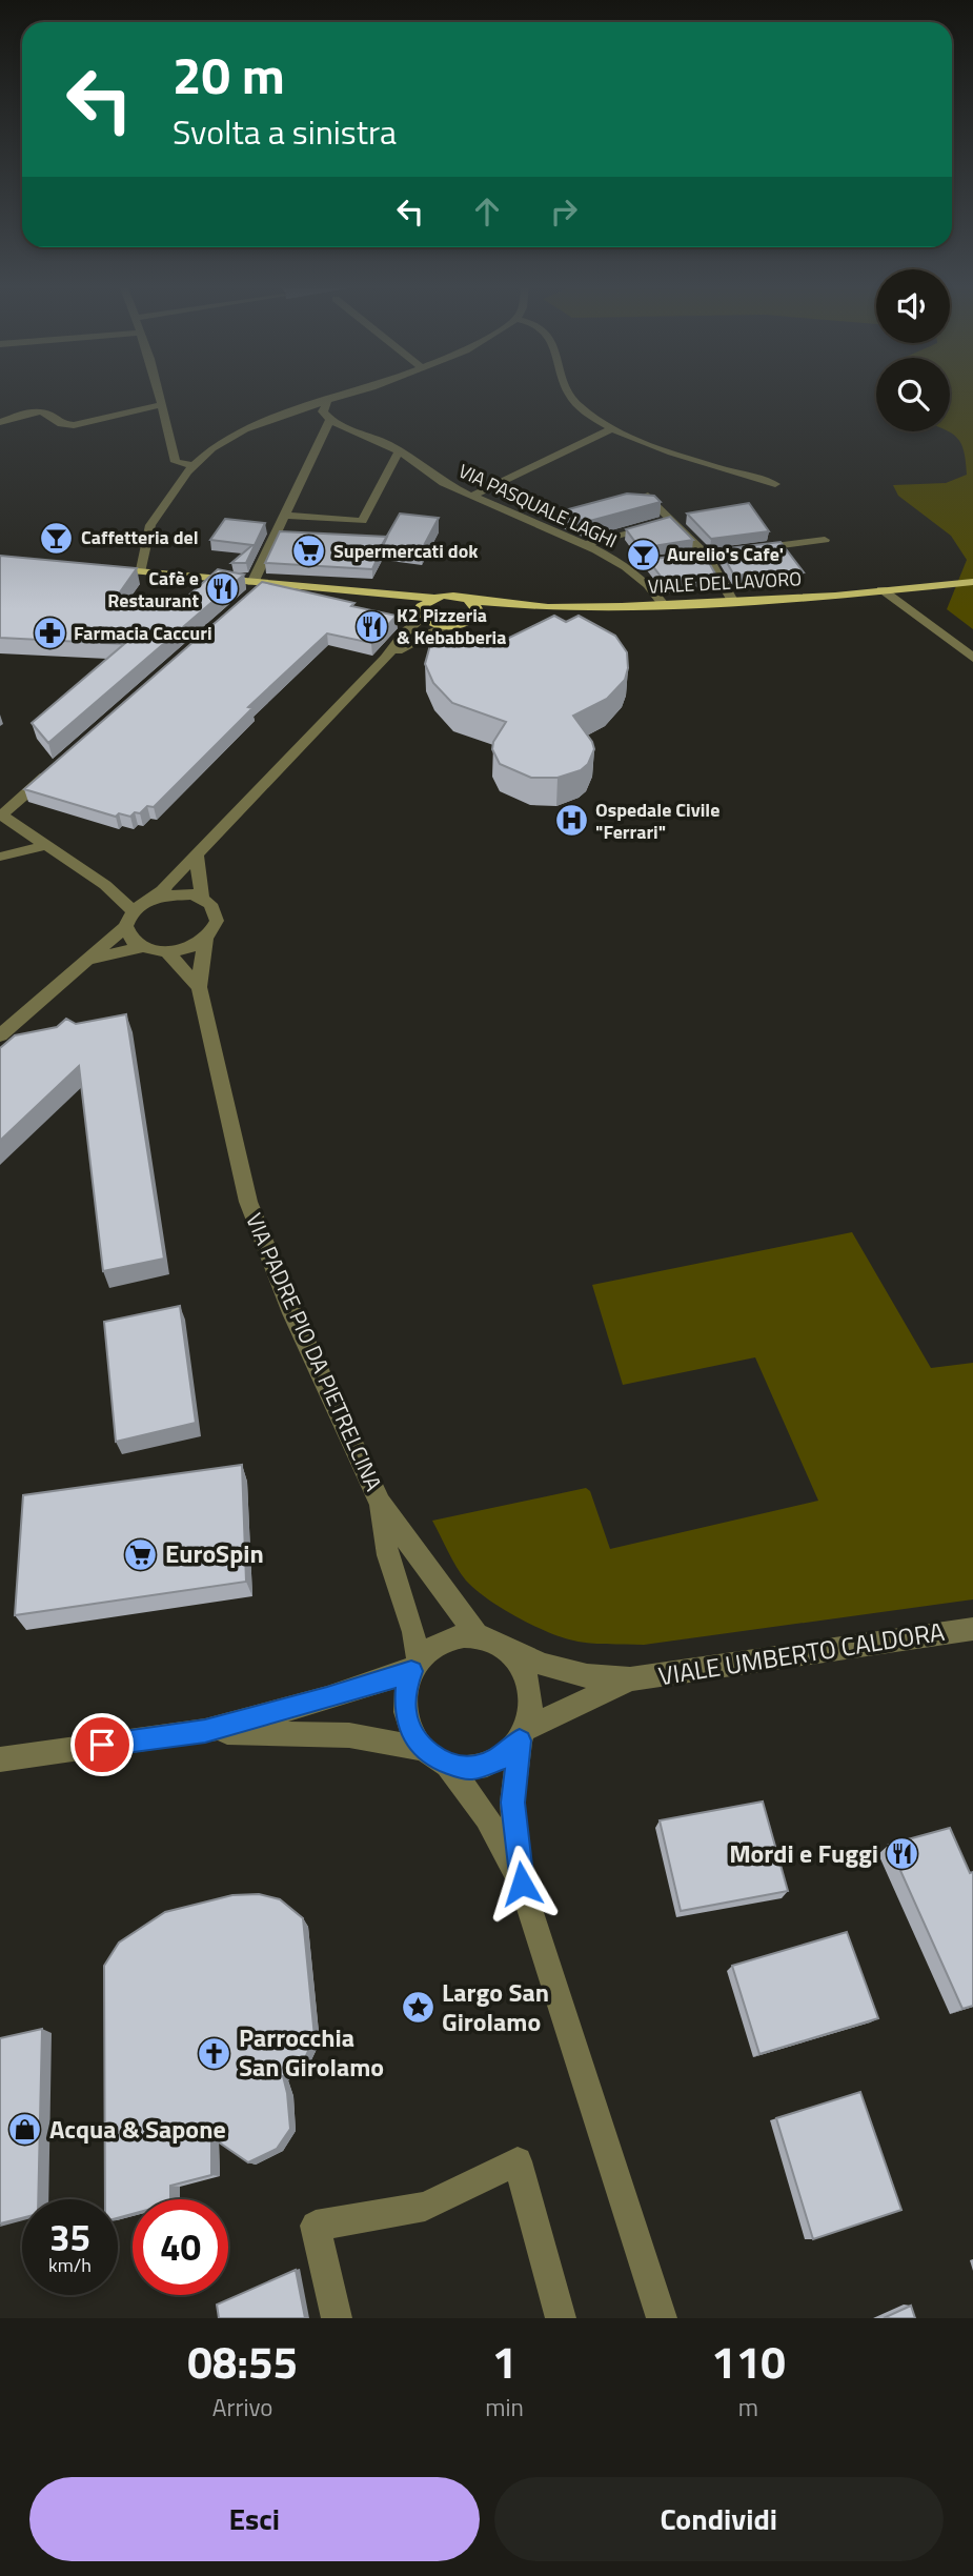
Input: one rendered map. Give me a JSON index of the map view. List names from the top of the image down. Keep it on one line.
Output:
{"streets":{"main road":["VIALE DEL LAVORO"],"street":["VIA PASQUALE LAGHI","VIA PADRE PIO DA PIETRELCINA","VIALE UMBERTO CALDORA"]},"crossings":[["VIA PASQUALE LAGHI","VIALE DEL LAVORO"],["VIA PADRE PIO DA PIETRELCINA","VIALE UMBERTO CALDORA"]],"places":{"bar":["Caffetteria del","Aurelio's Cafe'"],"supermarket":["Supermercati dok","EuroSpin"],"restaurant":["Cafè e Restaurant","K2 Pizzeria & Kebabberia","Mordi e Fuggi"],"pharmacy":["Farmacia Caccuri"],"hospital":["Ospedale Civile \"Ferrari\""],"place":["Largo San Girolamo"],"church":["Parrocchia San Girolamo"],"shop":["Acqua & Sapone"]},"page":{"turn":["20 m","Svolta a sinistra"],"speed":"35 km/h","limit":"40","eta":["08:55","Arrivo","1","min","110","m"],"buttons":["Esci","Condividi"]}}
